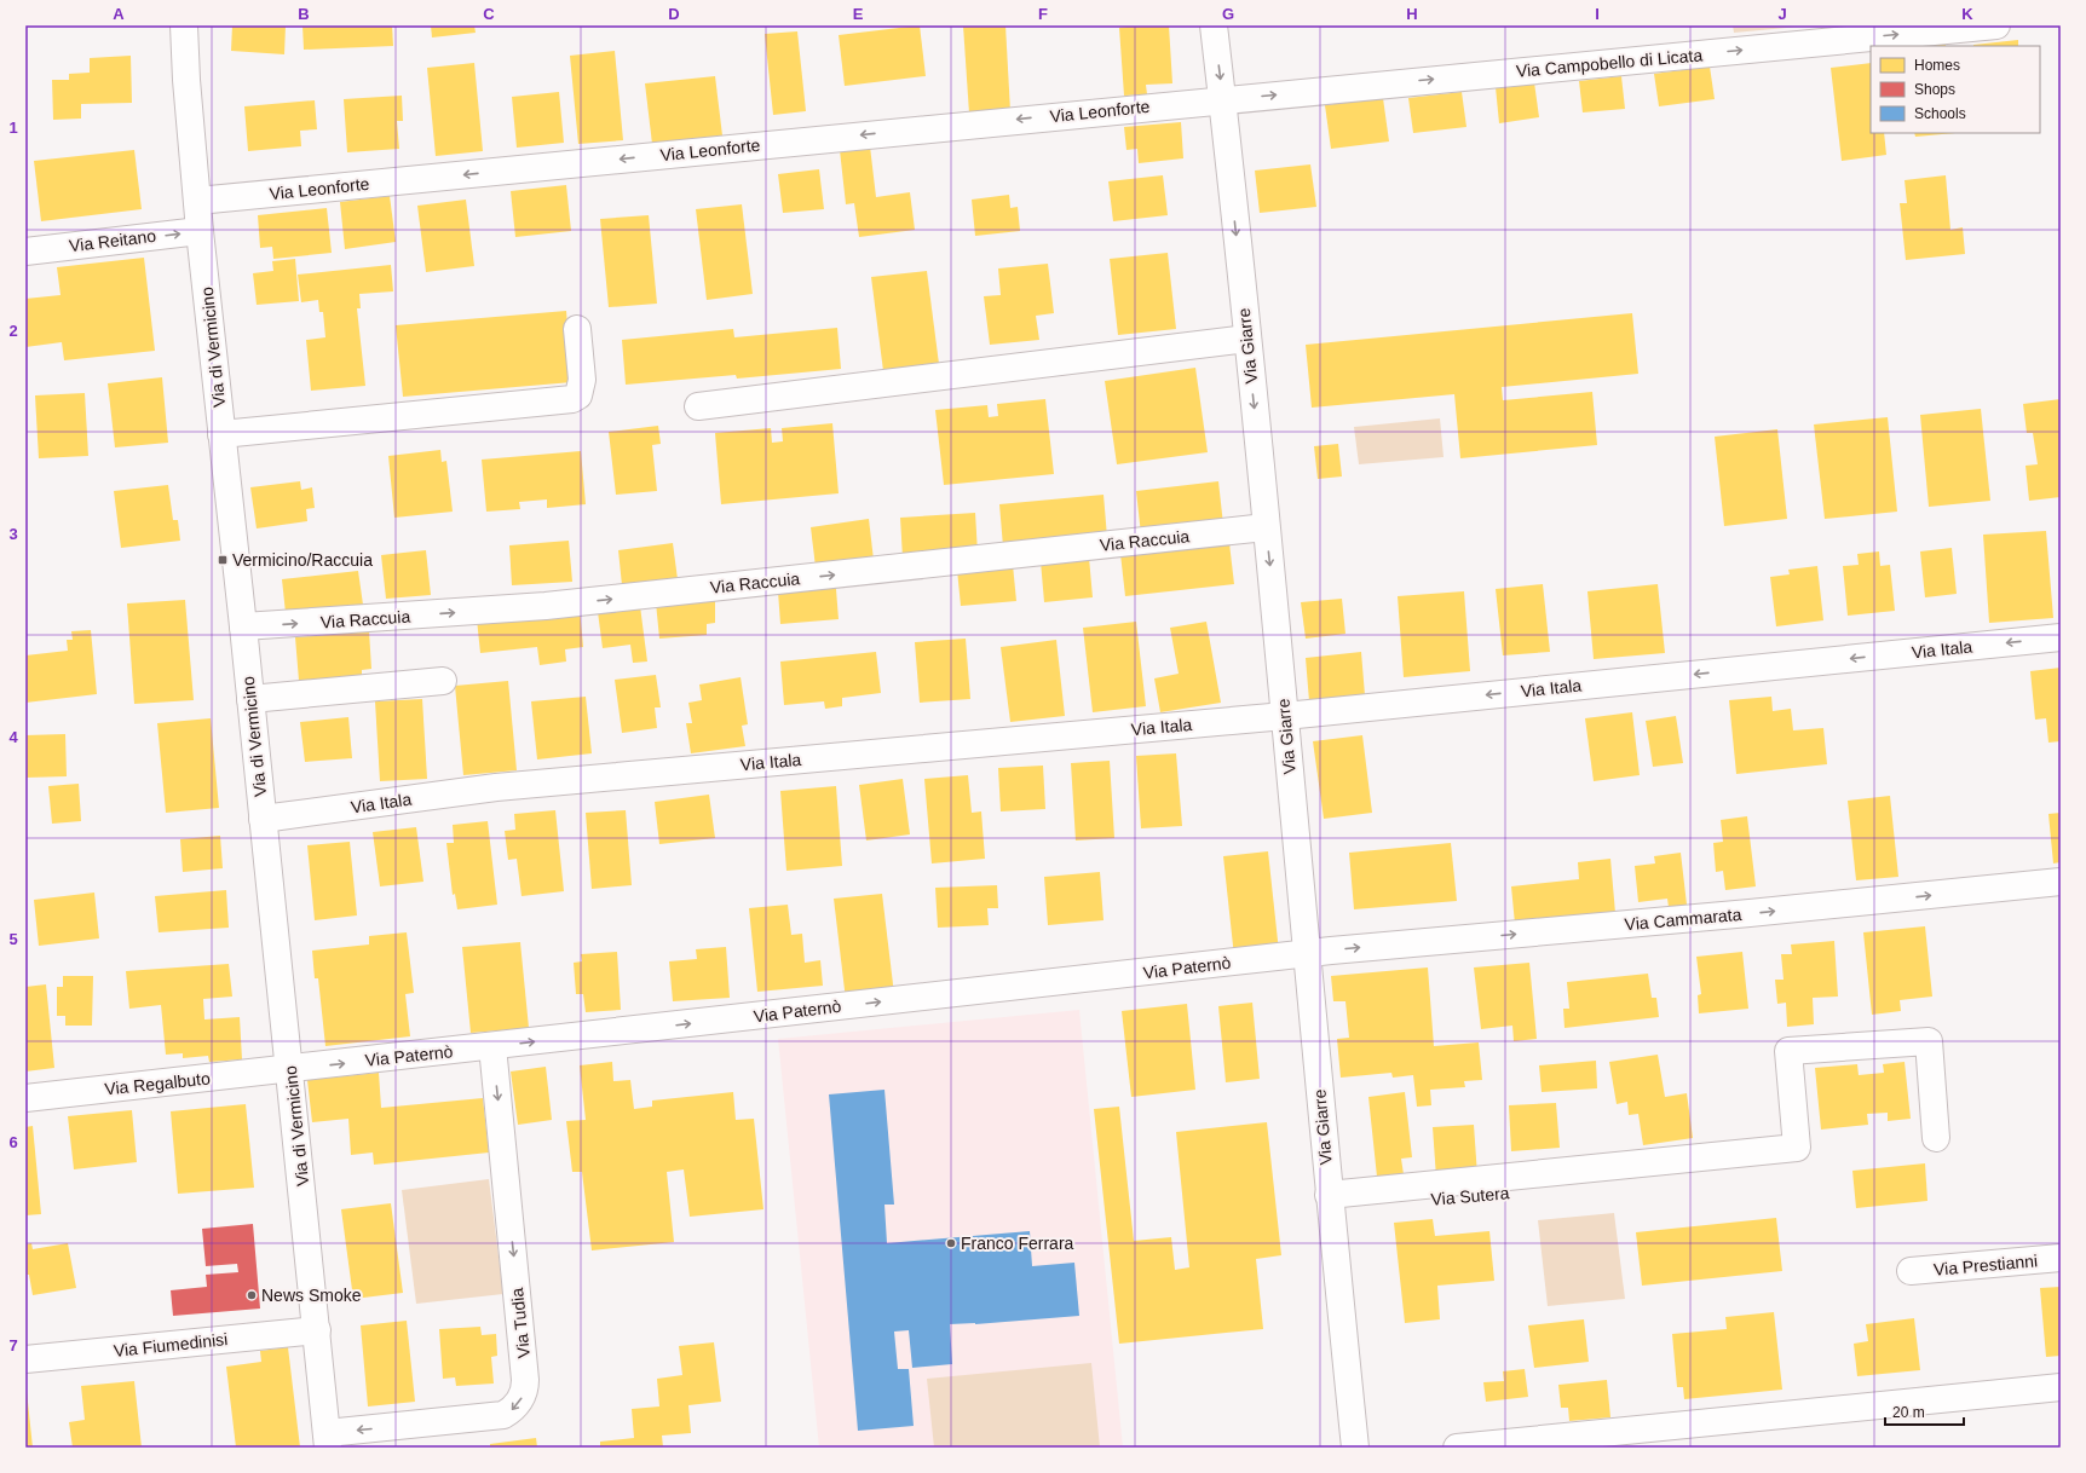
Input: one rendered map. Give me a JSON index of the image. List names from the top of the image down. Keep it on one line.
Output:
{"streets":{"street":["Via Campobello di Licata","Via Leonforte","Via Reitano","Via Giarre","Via di Vermicino","Via Raccuia","Via Itala","Via Cammarata","Via Paternò","Via Regalbuto","Via Sutera","Via Prestianni","Via Tudia","Via Fiumedinisi"]},"crossings":[["Via Campobello di Licata","Via Leonforte"],["Via Campobello di Licata","Via Giarre"],["Via Leonforte","Via Giarre"],["Via Leonforte","Via di Vermicino"],["Via Reitano","Via di Vermicino"],["Via Giarre","Via Raccuia"],["Via Giarre","Via Itala"],["Via Giarre","Via Cammarata"],["Via Giarre","Via Paternò"],["Via Giarre","Via Sutera"],["Via di Vermicino","Via Raccuia"],["Via di Vermicino","Via Itala"],["Via di Vermicino","Via Paternò"],["Via di Vermicino","Via Regalbuto"],["Via di Vermicino","Via Tudia"],["Via di Vermicino","Via Fiumedinisi"],["Via Cammarata","Via Paternò"],["Via Paternò","Via Regalbuto"],["Via Paternò","Via Tudia"]],"one_way":["Via Campobello di Licata","Via Leonforte","Via Reitano","Via Giarre","Via Itala","Via Cammarata","Via Paternò"],"places":{"transit":["Vermicino/Raccuia"],"other":["Franco Ferrara","News Smoke"]},"legend":["Homes","Shops","Schools"],"scale_bar":"20 m","grid":{"columns":["A","B","C","D","E","F","G","H","I","J","K"],"rows":["1","2","3","4","5","6","7"]}}
